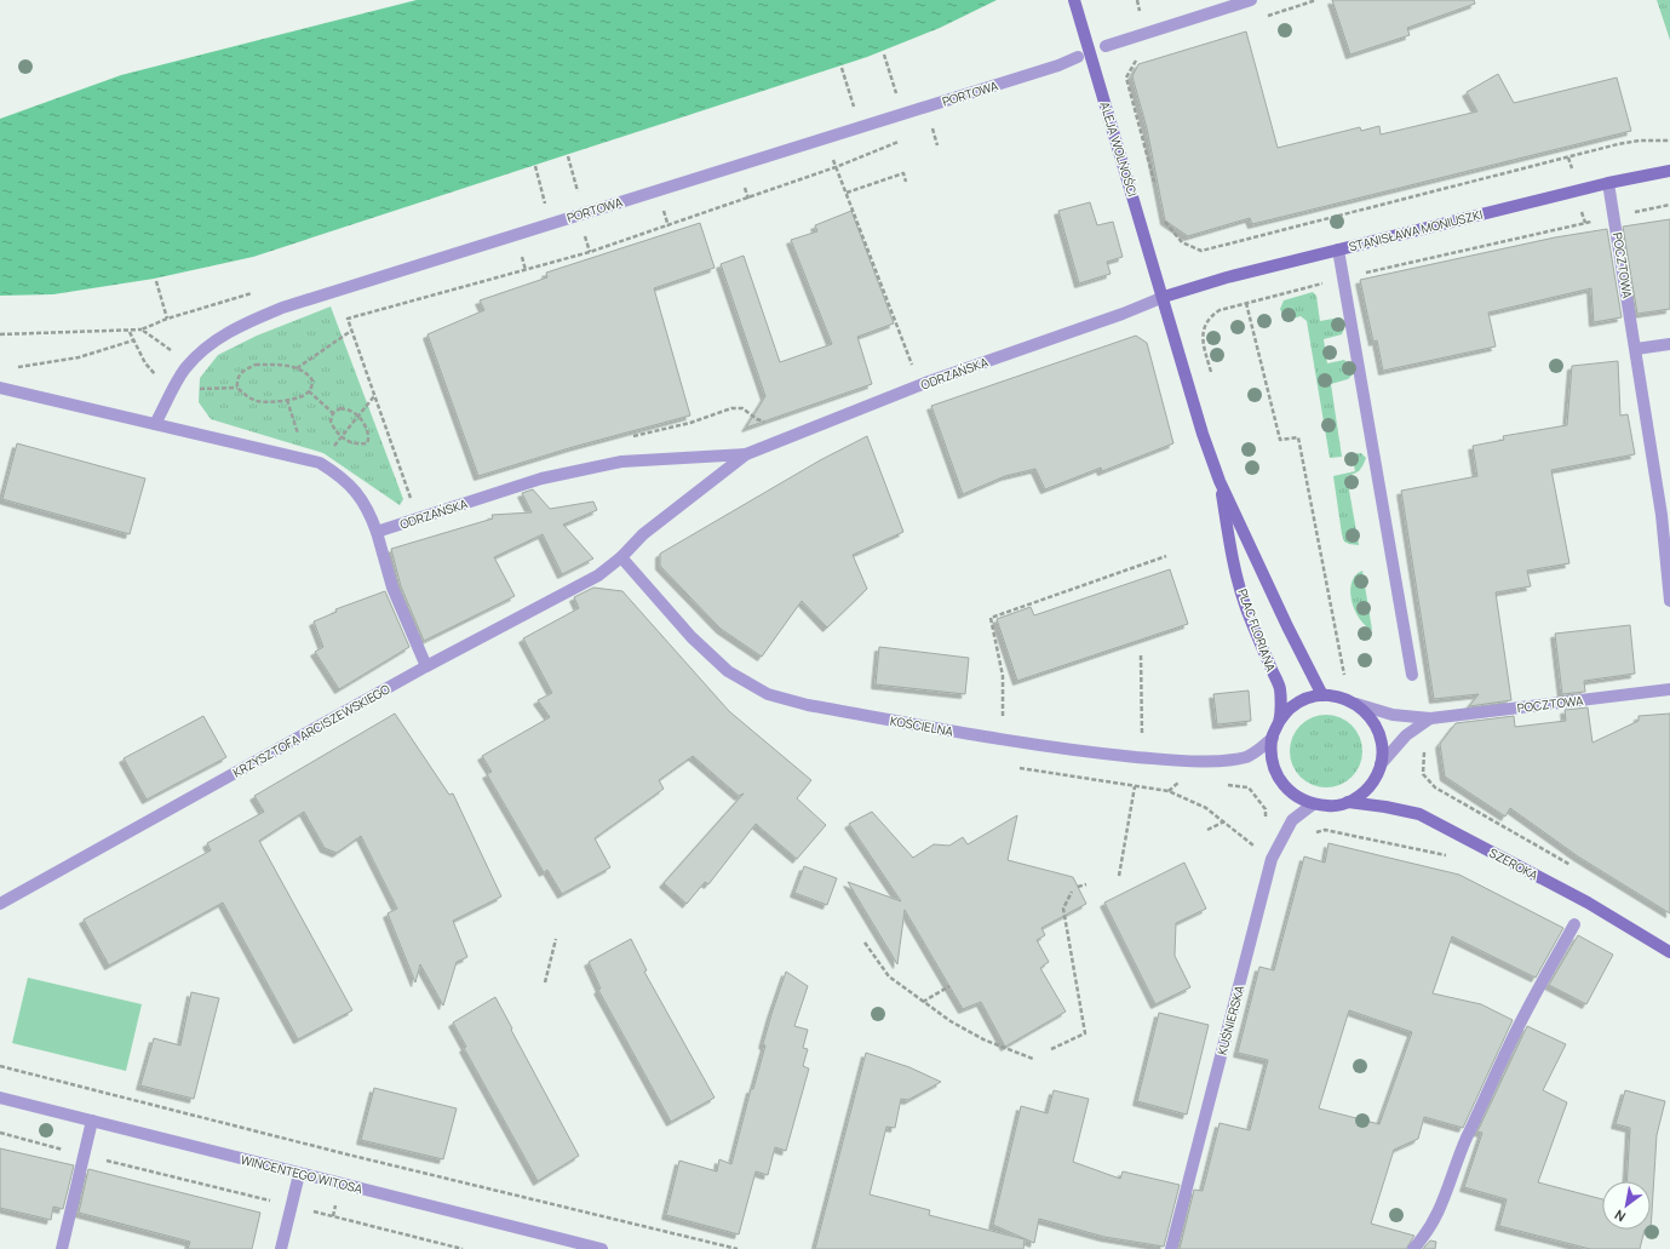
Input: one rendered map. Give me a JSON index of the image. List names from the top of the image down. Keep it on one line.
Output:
{"streets":{"street":["PORTOWA","ALEJA WOLNOŚCI","STANISŁAWA MONIUSZKI","POCZTOWA","ODRZAŃSKA","PLAC FLORIANA","KOŚCIELNA","KRZYSZTOFA ARCISZEWSKIEGO","SZEROKA","KUŚNIERSKA","WINCENTEGO WITOSA"]},"crossings":[["ALEJA WOLNOŚCI","STANISŁAWA MONIUSZKI"],["ALEJA WOLNOŚCI","ODRZAŃSKA"],["ALEJA WOLNOŚCI","PLAC FLORIANA"],["STANISŁAWA MONIUSZKI","POCZTOWA"],["STANISŁAWA MONIUSZKI","ODRZAŃSKA"],["STANISŁAWA MONIUSZKI","PLAC FLORIANA"],["POCZTOWA","PLAC FLORIANA"],["POCZTOWA","KOŚCIELNA"],["POCZTOWA","SZEROKA"],["POCZTOWA","KUŚNIERSKA"],["ODRZAŃSKA","PLAC FLORIANA"],["ODRZAŃSKA","KOŚCIELNA"],["ODRZAŃSKA","KRZYSZTOFA ARCISZEWSKIEGO"],["PLAC FLORIANA","KOŚCIELNA"],["PLAC FLORIANA","SZEROKA"],["PLAC FLORIANA","KUŚNIERSKA"],["KOŚCIELNA","KRZYSZTOFA ARCISZEWSKIEGO"],["KOŚCIELNA","SZEROKA"],["KOŚCIELNA","KUŚNIERSKA"],["SZEROKA","KUŚNIERSKA"]],"north":"bottom left"}
